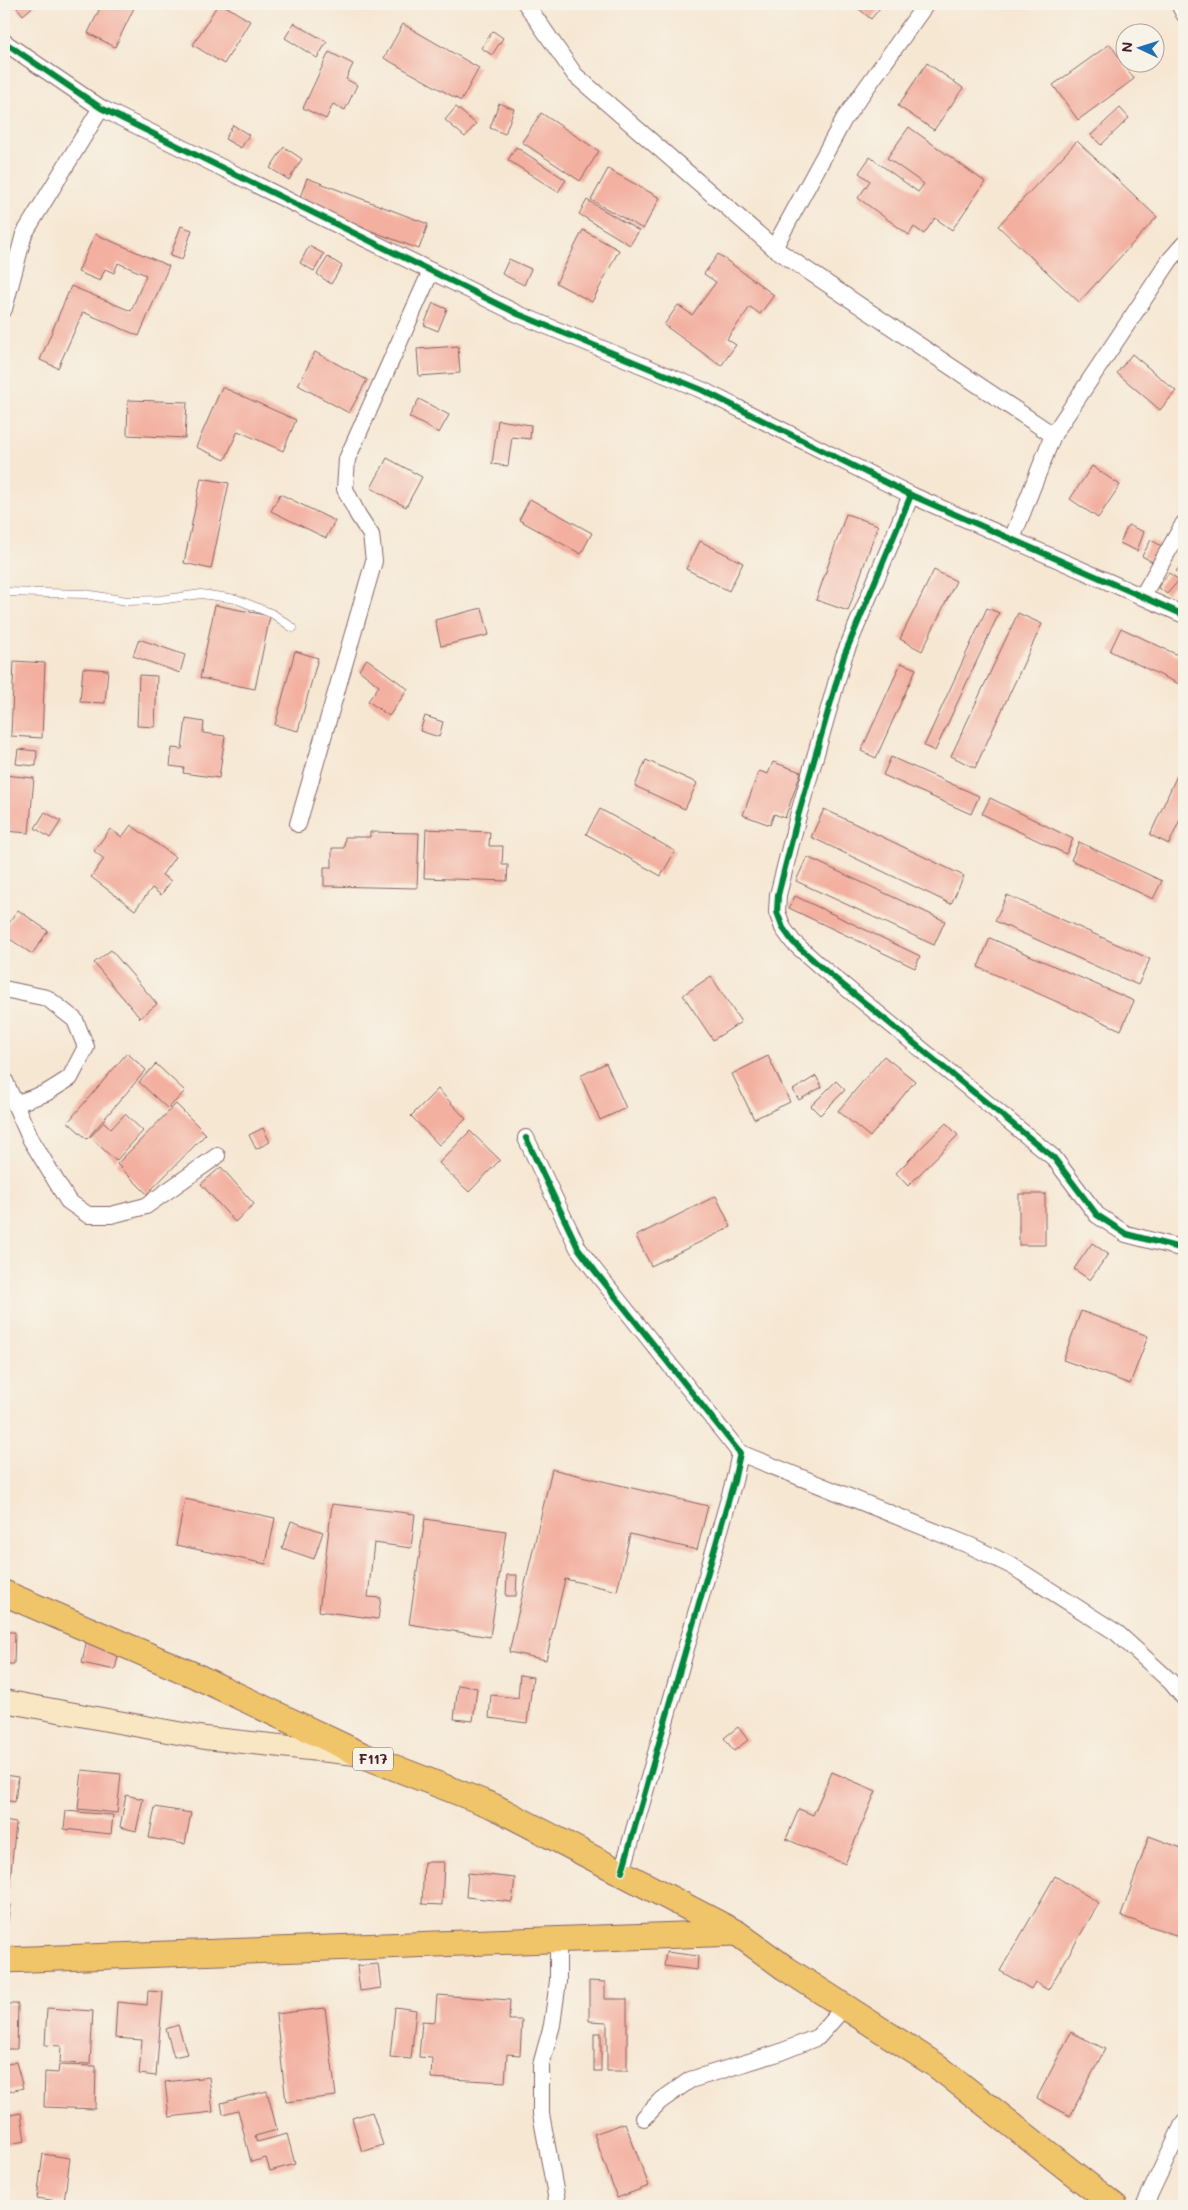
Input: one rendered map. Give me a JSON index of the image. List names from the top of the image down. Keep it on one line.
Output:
{"streets":{"main road":["F117"]},"north":"left"}
